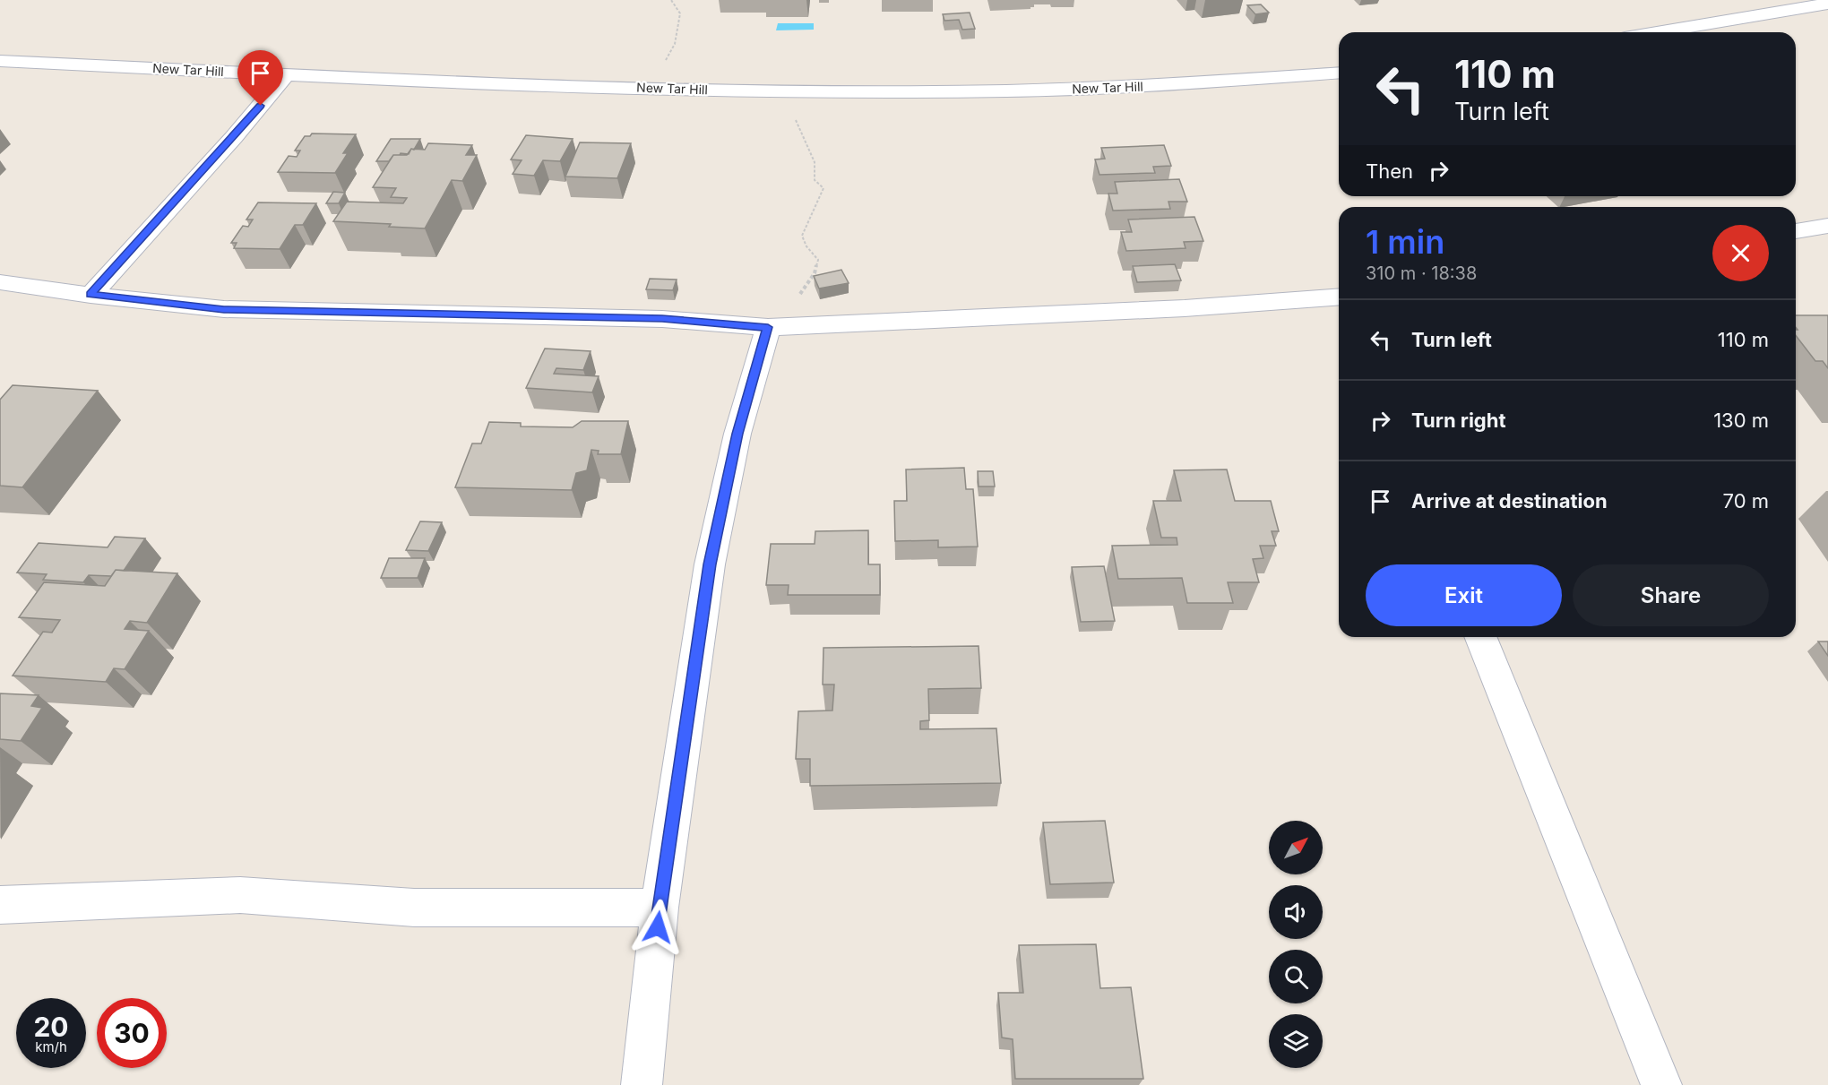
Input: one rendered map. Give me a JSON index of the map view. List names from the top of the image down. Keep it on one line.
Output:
{"streets":{"street":["New Tar Hill"]},"north":"top right","page":{"turn":["110 m","Turn left"],"then":"Then","heading":["1 min","310 m · 18:38"],"list":[{"name":"Turn left","value":"110 m"},{"name":"Turn right","value":"130 m"},{"name":"Arrive at destination","value":"70 m"}],"buttons":["Exit","Share"],"speed":"20 km/h","limit":"30"}}
